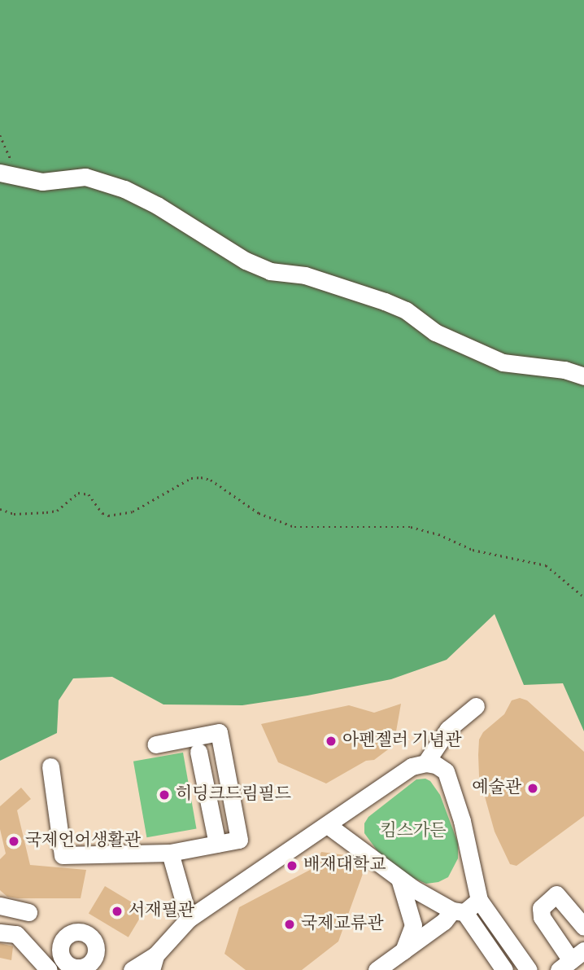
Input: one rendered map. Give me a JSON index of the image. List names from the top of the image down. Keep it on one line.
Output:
{"parks":["킴스가든"],"places":["아펜젤러 기념관","예술관","히딩크드림필드","국제언어생활관","배재대학교","서재필관","국제교류관"]}
